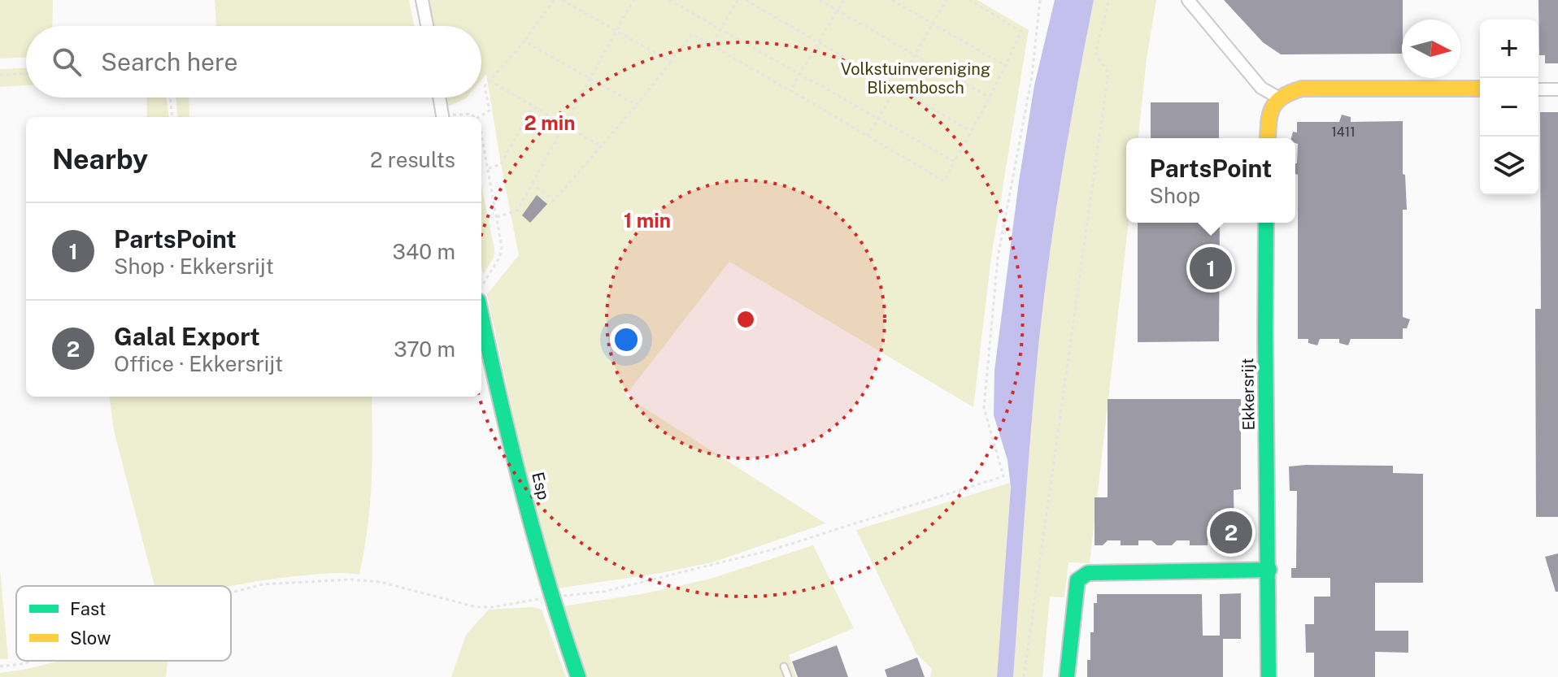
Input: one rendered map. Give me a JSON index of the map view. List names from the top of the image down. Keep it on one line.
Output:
{"streets":{"street":["Ekkersrijt","Esp"]},"parks":["Volkstuinvereniging Blixembosch"],"house_numbers":["1411"],"legend":["Fast","Slow"],"north":"right","page":{"map_buttons":["+","−"],"search":"Search here","heading":["Nearby","2 results"],"popup":["PartsPoint","Shop"],"list":[{"mark":"1","name":"PartsPoint","note":"Shop · Ekkersrijt","value":"340 m"},{"mark":"2","name":"Galal Export","note":"Office · Ekkersrijt","value":"370 m"}],"pins":["1","2"]},"rings":["2 min","1 min"]}
